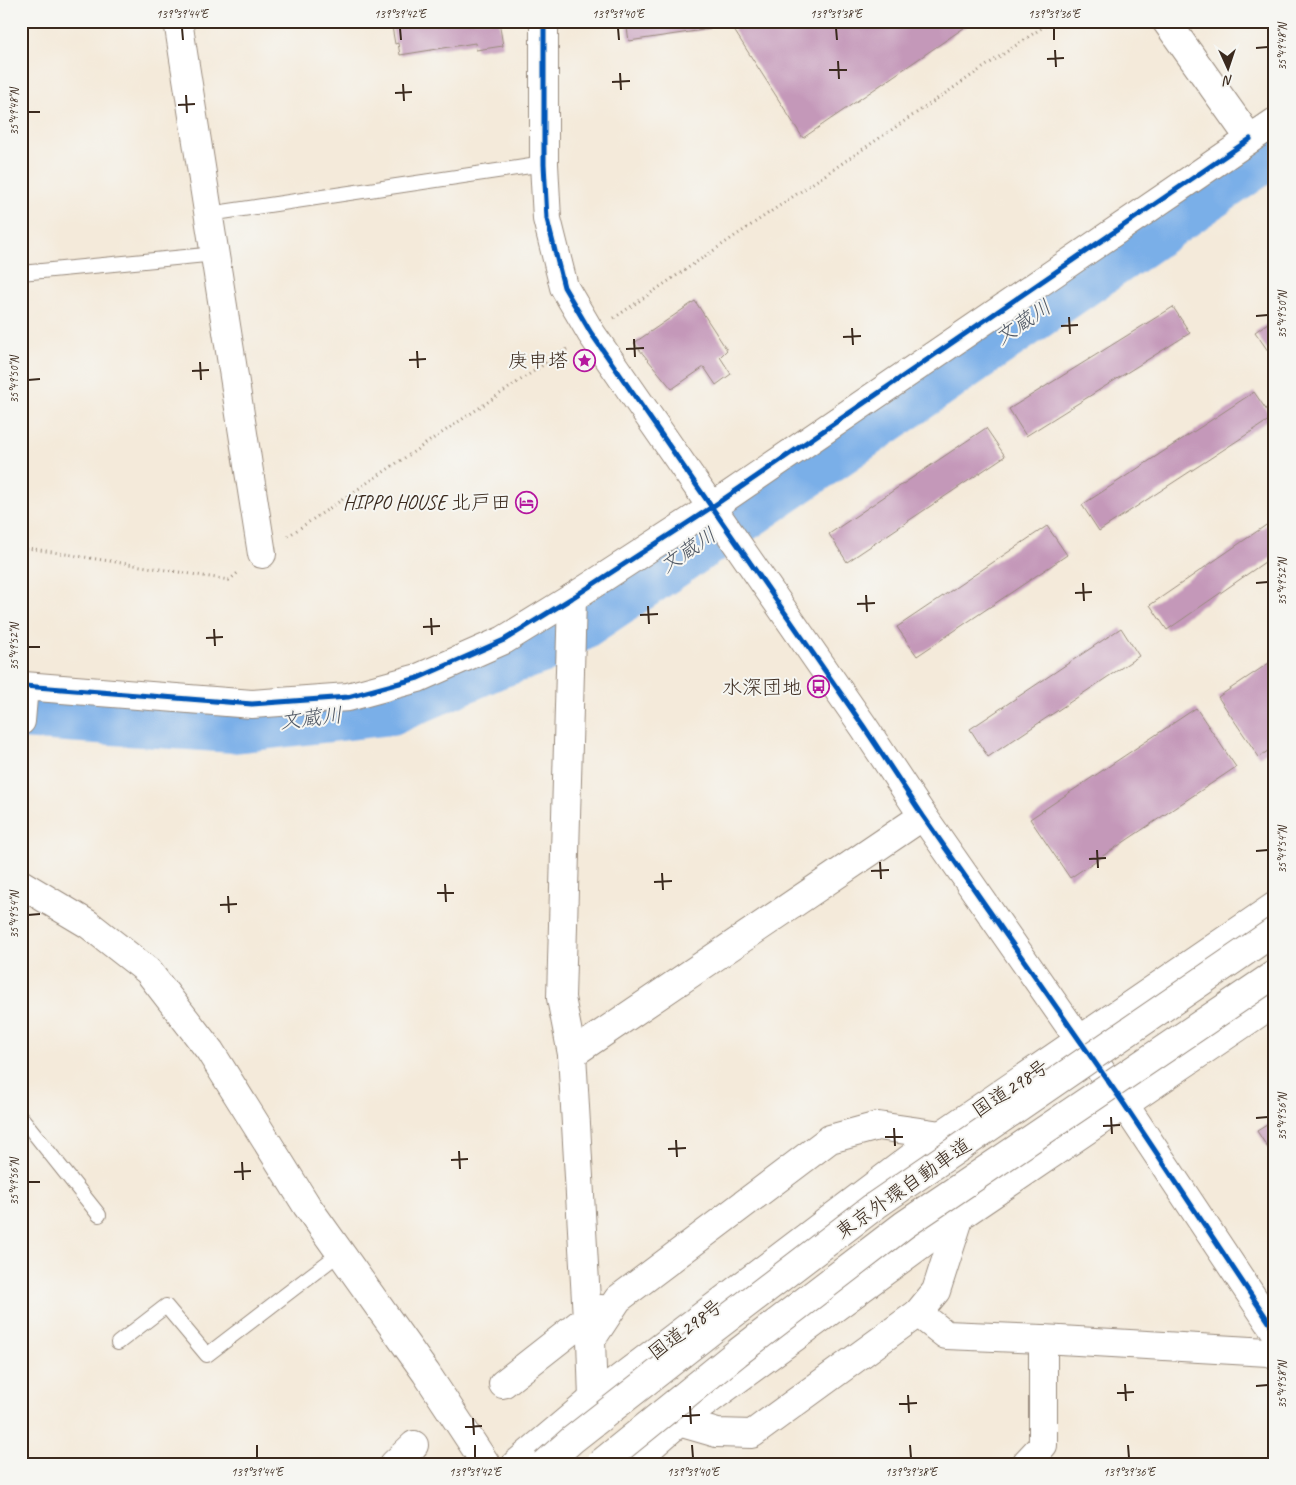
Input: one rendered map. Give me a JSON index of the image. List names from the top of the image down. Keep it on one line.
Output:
{"streets":{"main road":["国道298号","東京外環自動車道"]},"water":["文蔵川"],"places":{"place":["庚申塔"],"hotel":["HIPPO HOUSE 北戸田"],"bus stop":["水深団地"]},"north":"bottom","coordinates":["139°39'44\"E","139°39'42\"E","139°39'40\"E","139°39'38\"E","139°39'36\"E","35°49'48\"N","35°49'50\"N","35°49'52\"N","35°49'54\"N","35°49'56\"N","35°49'58\"N"]}
